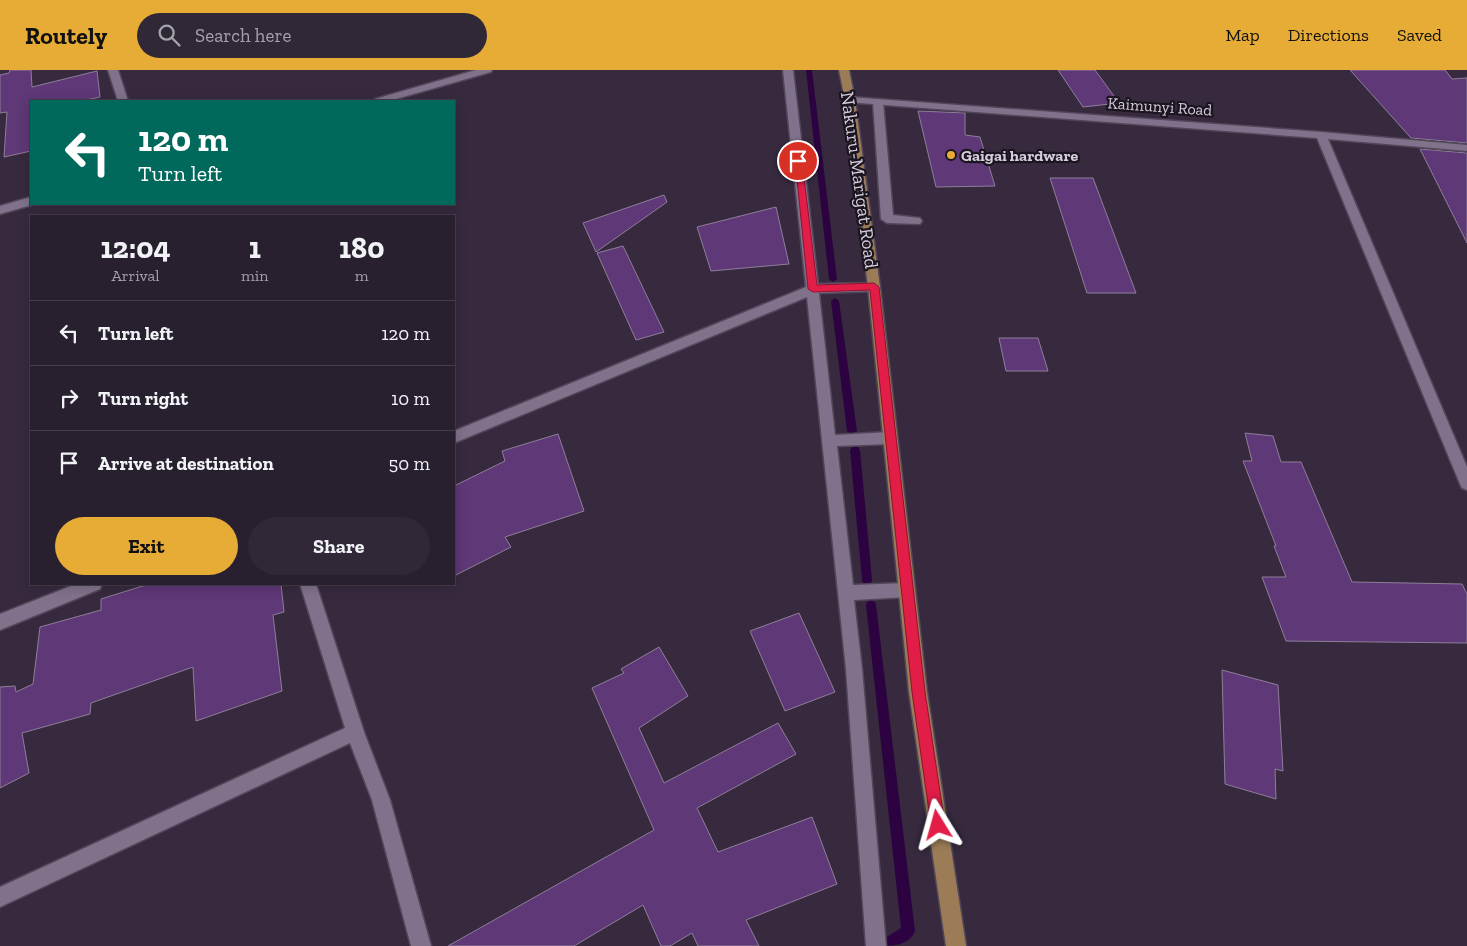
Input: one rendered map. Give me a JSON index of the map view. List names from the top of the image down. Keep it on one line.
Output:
{"streets":{"main road":["Nakuru-Marigat Road"],"street":["Kaimunyi Road"]},"crossings":[["Kaimunyi Road","Nakuru-Marigat Road"]],"places":["Gaigai hardware"],"page":{"header":"Routely","search":"Search here","nav":["Map","Directions","Saved"],"turn":["120 m","Turn left"],"eta":["12:04","Arrival","1","min","180","m"],"list":[{"name":"Turn left","value":"120 m"},{"name":"Turn right","value":"10 m"},{"name":"Arrive at destination","value":"50 m"}],"buttons":["Exit","Share"]}}
